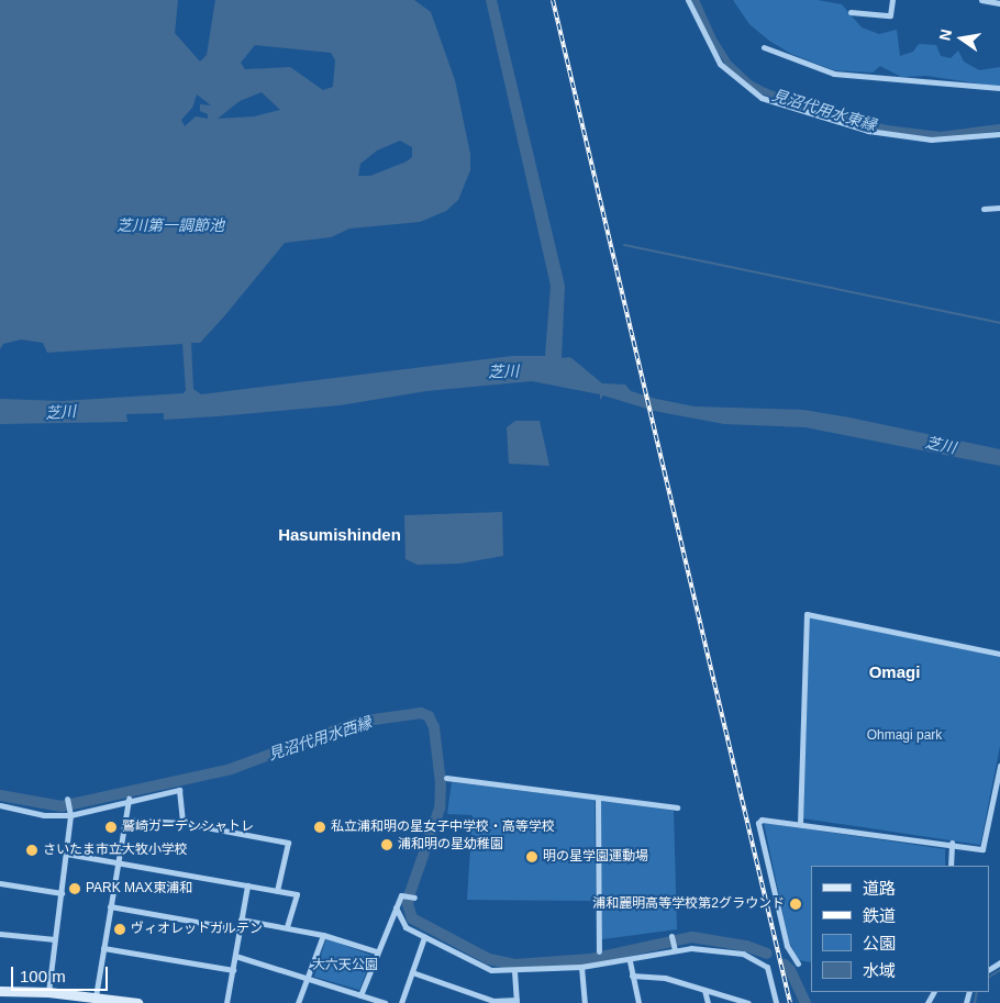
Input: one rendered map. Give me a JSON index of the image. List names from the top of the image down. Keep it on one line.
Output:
{"districts":["Hasumishinden","Omagi"],"water":["見沼代用水東縁","芝川第一調節池","芝川","見沼代用水西縁"],"parks":["Ohmagi park","大六天公園"],"places":["鷲崎ガーデンシャトレ","私立浦和明の星女子中学校・高等学校","浦和明の星幼稚園","さいたま市立大牧小学校","明の星学園運動場","PARK MAX東浦和","浦和麗明高等学校第2グラウンド","ヴィオレットガルテン"],"legend":["道路","鉄道","公園","水域"],"scale_bar":"100 m","north":"left"}
